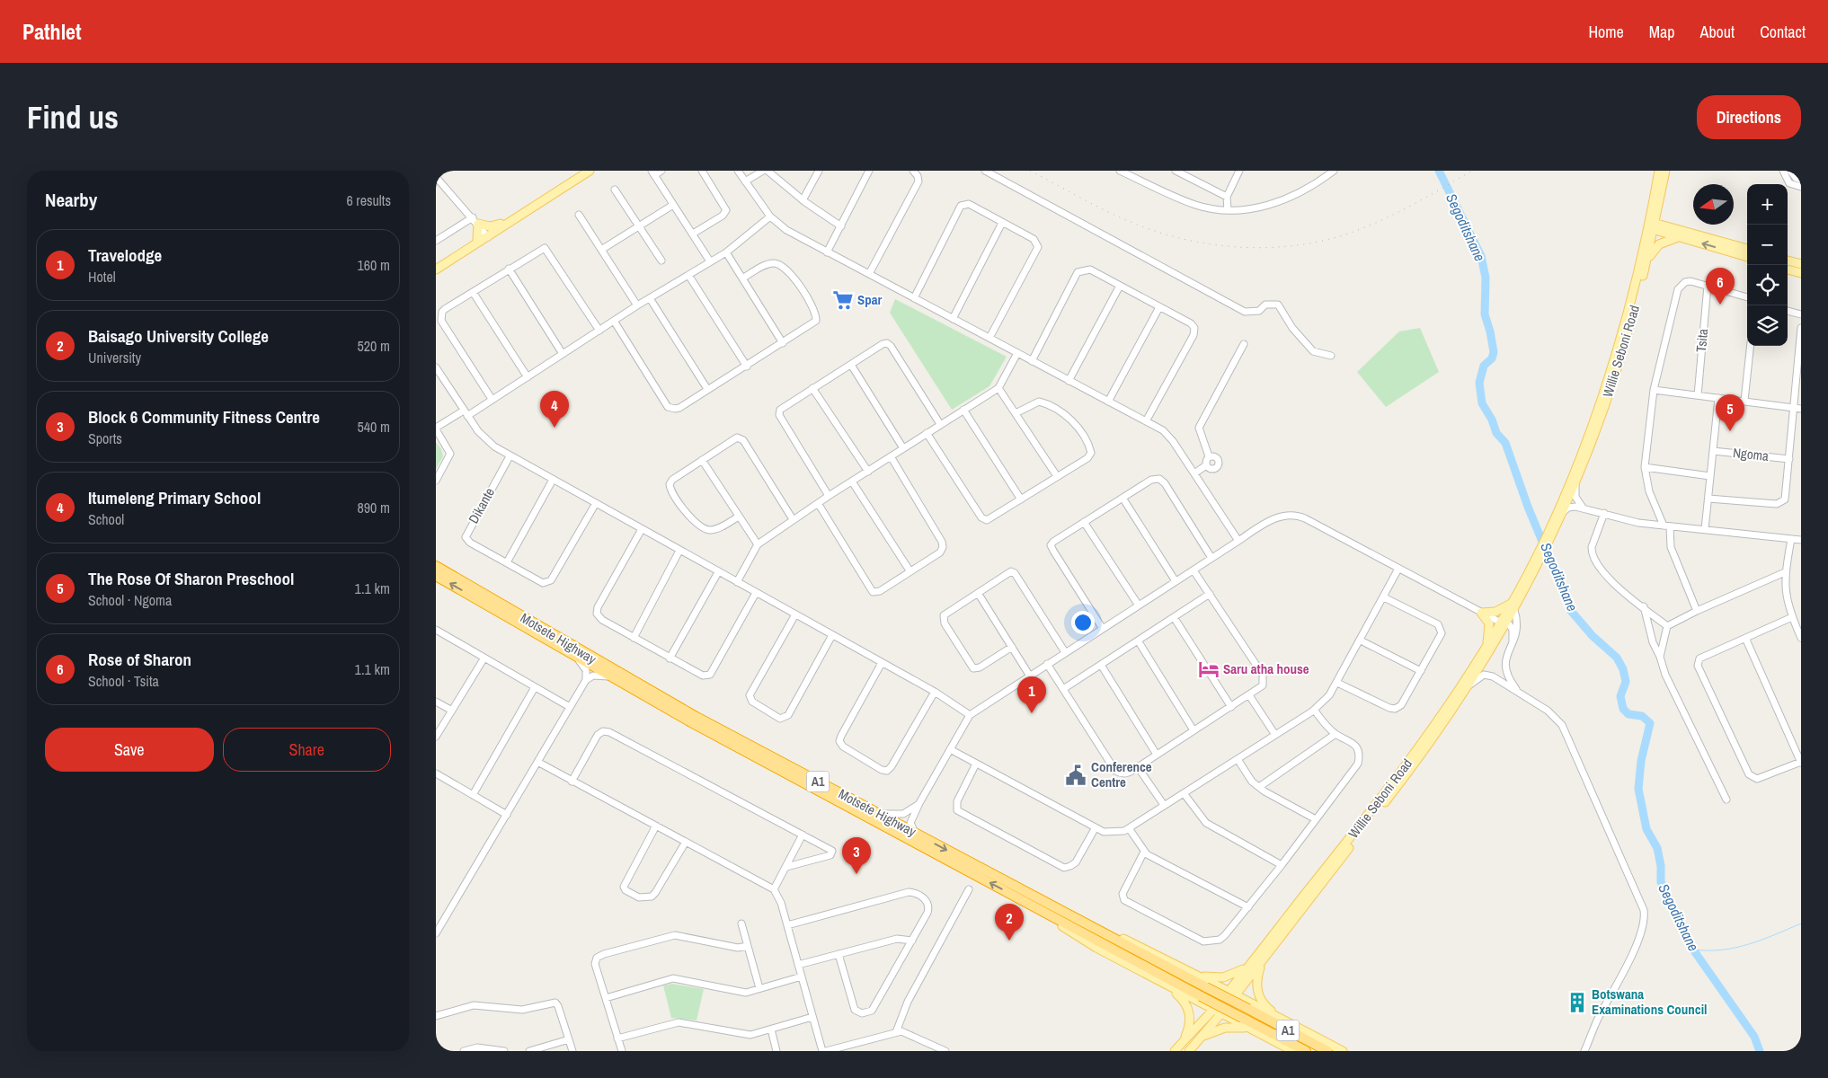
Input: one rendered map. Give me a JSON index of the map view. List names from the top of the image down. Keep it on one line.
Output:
{"streets":{"highway":["Motsete Highway","A1"],"main road":["Willie Seboni Road"],"street":["Tsita","Ngoma","Dikante"]},"water":["Segoditshane"],"places":{"supermarket":["Spar"],"hotel":["Saru atha house"],"public building":["Conference Centre"],"building":["Botswana Examinations Council"]},"north":"left","page":{"header":"Pathlet","nav":["Home","Map","About","Contact"],"buttons":["Directions",["Save","Share"]],"title":"Find us","heading":["Nearby","6 results"],"map_buttons":["+","−"],"list":[{"mark":"1","name":"Travelodge","note":"Hotel","value":"160 m"},{"mark":"2","name":"Baisago University College","note":"University","value":"520 m"},{"mark":"3","name":"Block 6 Community Fitness Centre","note":"Sports","value":"540 m"},{"mark":"4","name":"Itumeleng Primary School","note":"School","value":"890 m"},{"mark":"5","name":"The Rose Of Sharon Preschool","note":"School · Ngoma","value":"1.1 km"},{"mark":"6","name":"Rose of Sharon","note":"School · Tsita","value":"1.1 km"}],"pins":["6","4","5","1","3","2"]}}
